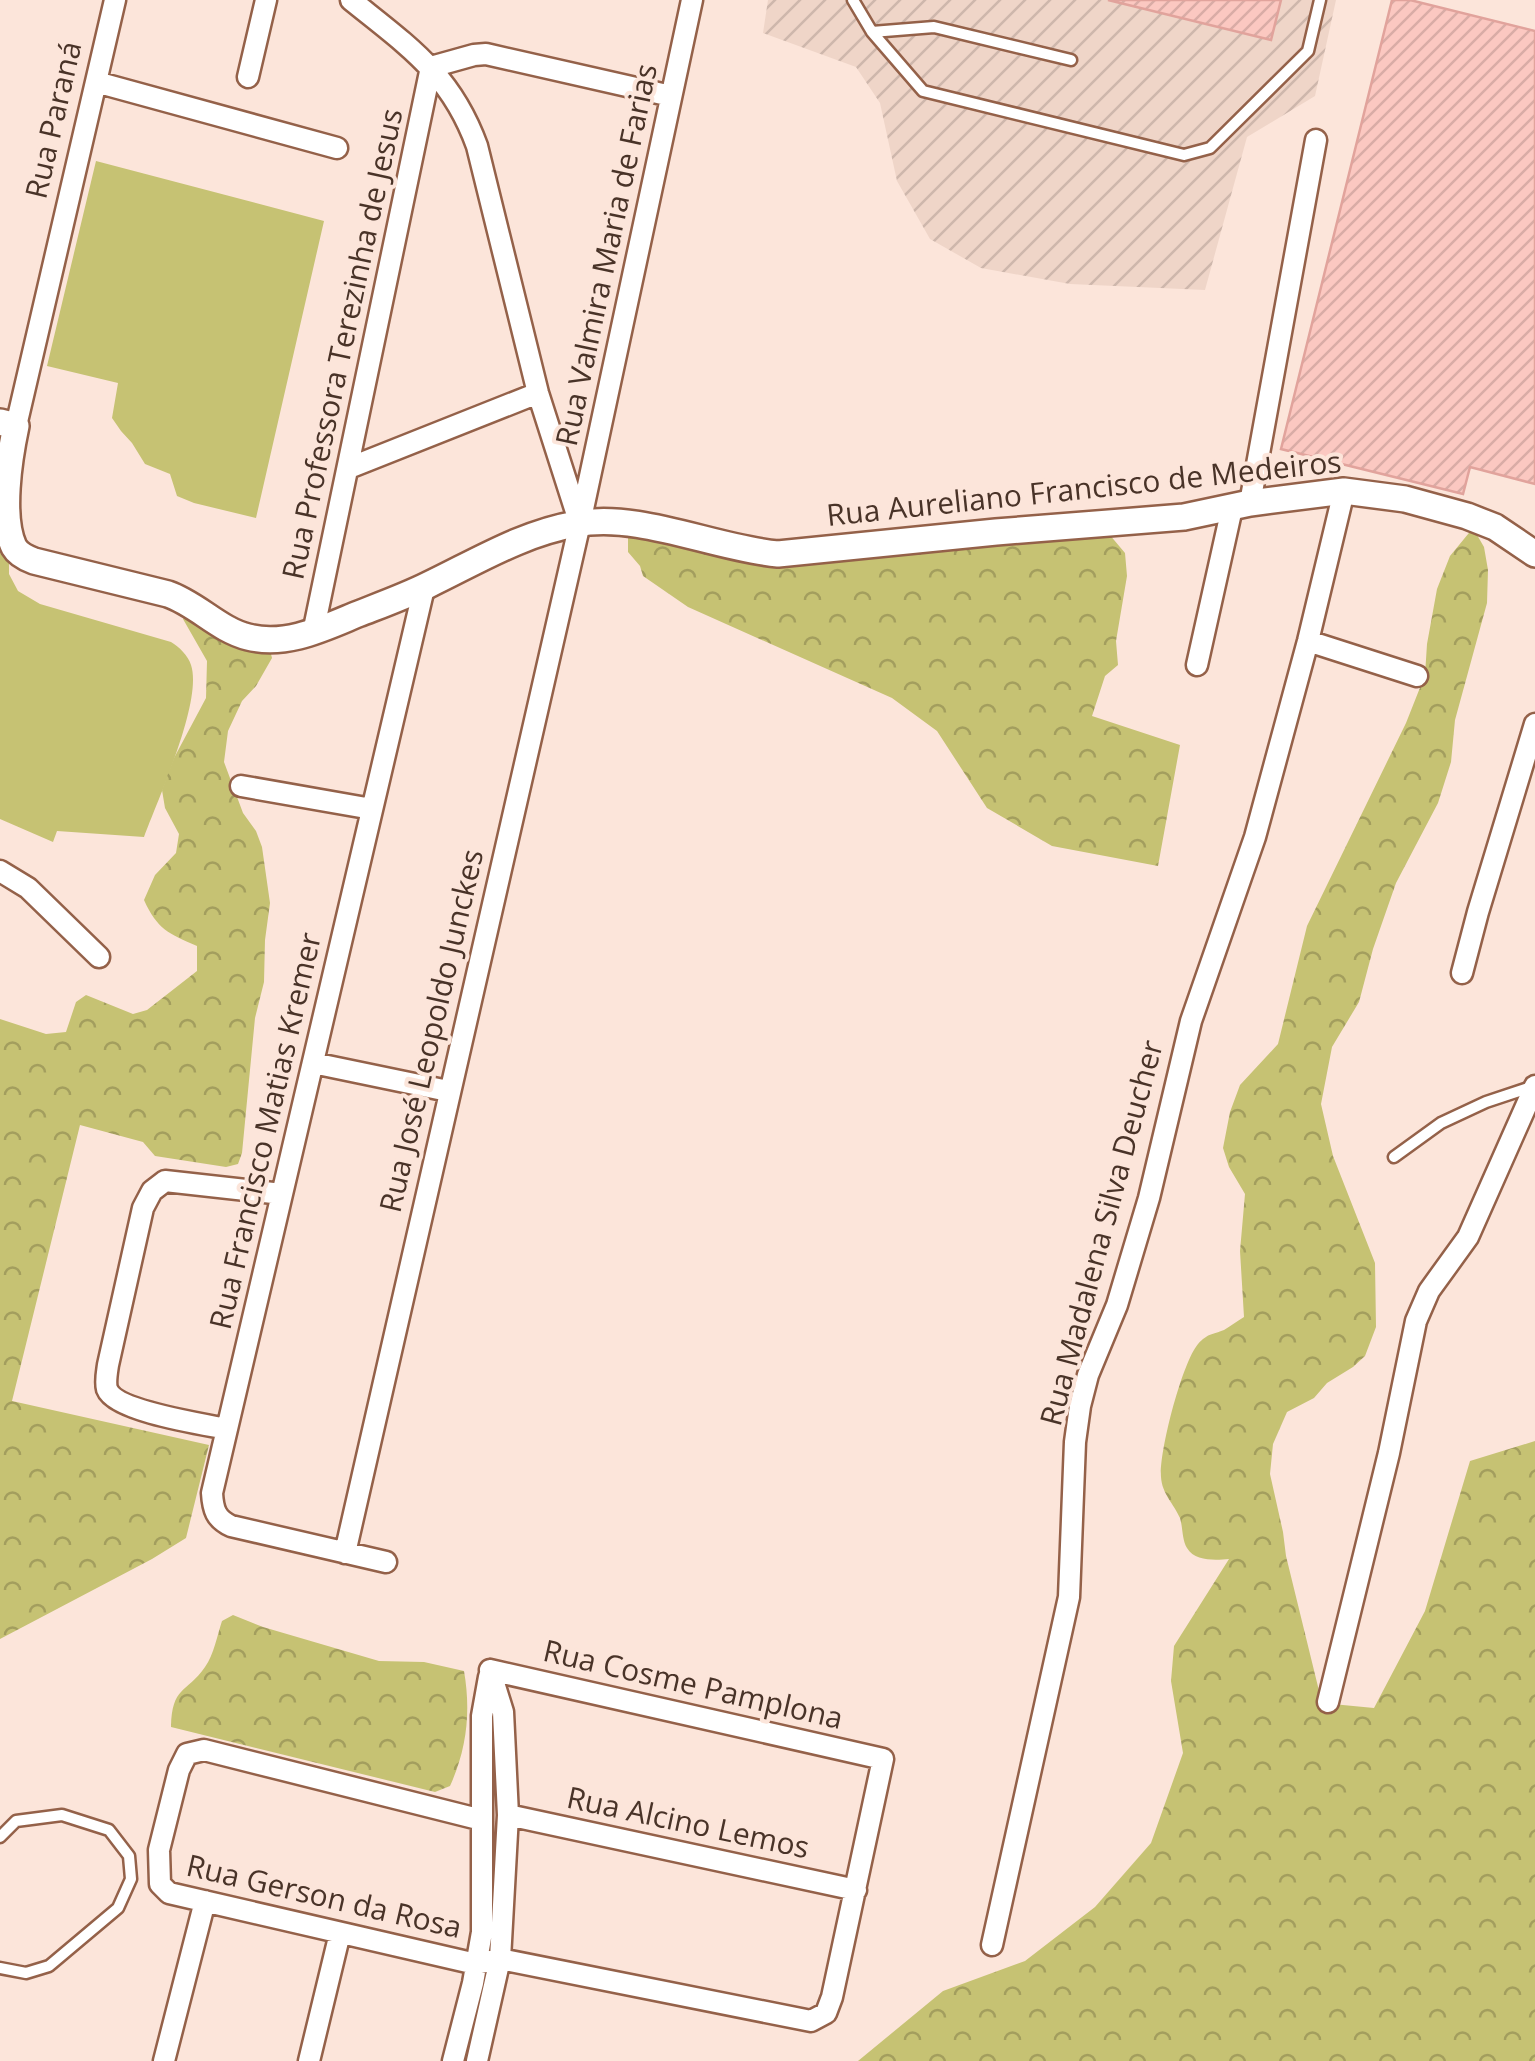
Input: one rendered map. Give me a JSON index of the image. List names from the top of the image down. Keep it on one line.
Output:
{"streets":{"street":["Rua Paraná","Rua Valmira Maria de Farias","Rua Professora Terezinha de Jesus","Rua Aureliano Francisco de Medeiros","Rua José Leopoldo Junckes","Rua Francisco Matias Kremer","Rua Madalena Silva Deucher","Rua Cosme Pamplona","Rua Alcino Lemos","Rua Gerson da Rosa"]},"crossings":[["Rua Paraná","Rua Aureliano Francisco de Medeiros"],["Rua Valmira Maria de Farias","Rua Aureliano Francisco de Medeiros"],["Rua Valmira Maria de Farias","Rua José Leopoldo Junckes"],["Rua Professora Terezinha de Jesus","Rua Aureliano Francisco de Medeiros"],["Rua Aureliano Francisco de Medeiros","Rua José Leopoldo Junckes"],["Rua Aureliano Francisco de Medeiros","Rua Francisco Matias Kremer"],["Rua Aureliano Francisco de Medeiros","Rua Madalena Silva Deucher"],["Rua José Leopoldo Junckes","Rua Francisco Matias Kremer"],["Rua Cosme Pamplona","Rua Alcino Lemos"]]}
